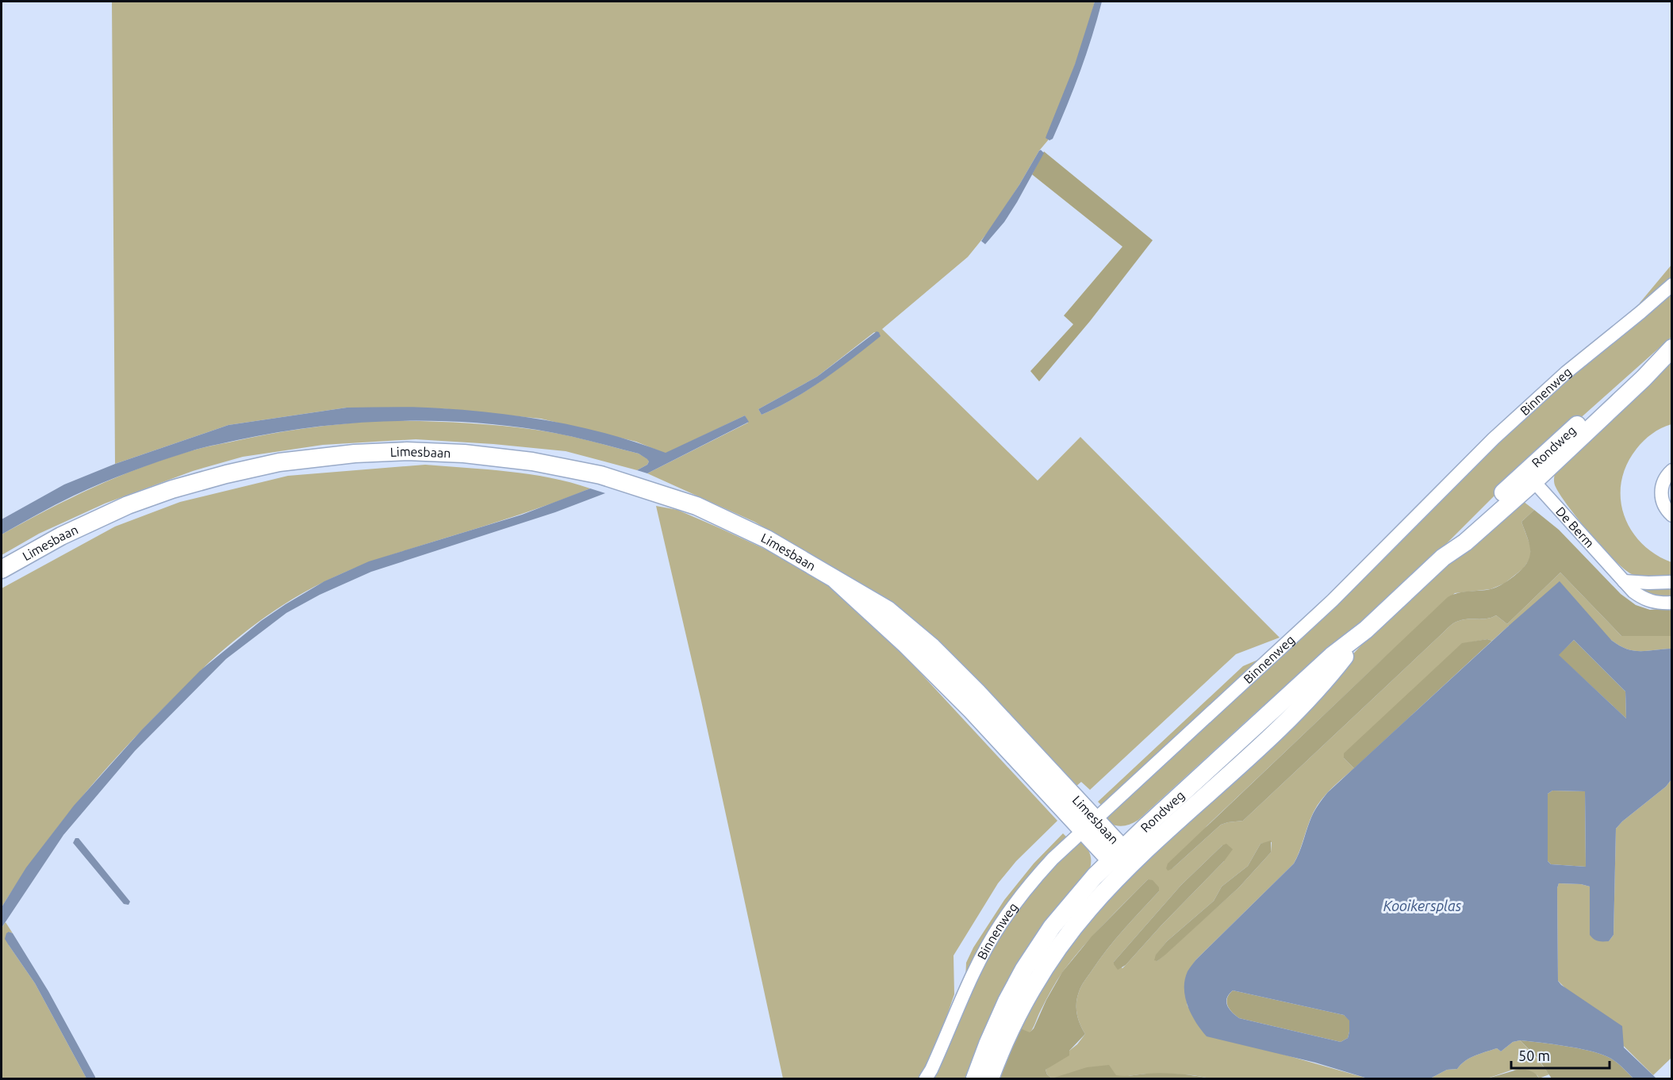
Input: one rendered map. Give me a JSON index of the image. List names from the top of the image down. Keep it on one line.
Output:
{"streets":{"main road":["Rondweg","Limesbaan"],"street":["Binnenweg","De Berm"]},"crossings":[["Binnenweg","Limesbaan"],["Rondweg","Limesbaan"],["Rondweg","De Berm"]],"water":["Kooikersplas"],"scale_bar":"50 m"}
